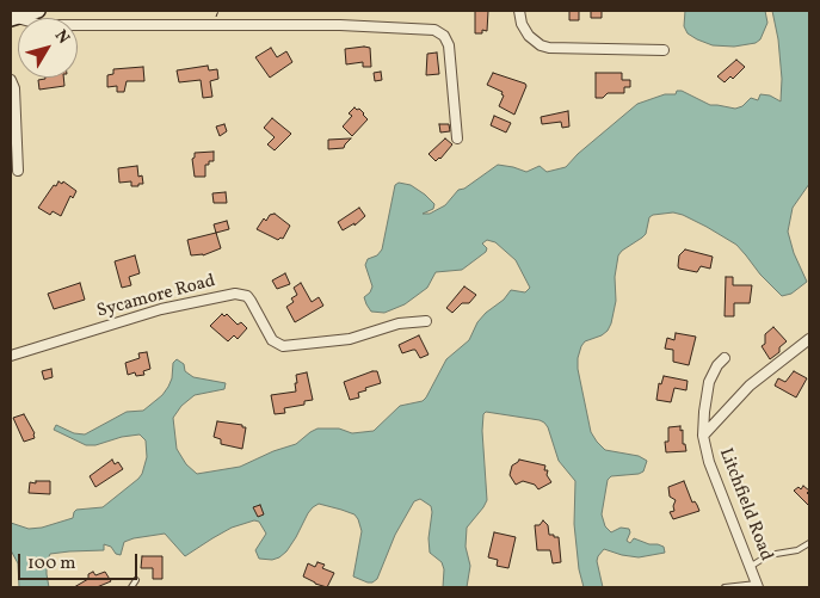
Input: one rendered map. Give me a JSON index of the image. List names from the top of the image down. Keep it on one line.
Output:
{"streets":{"street":["Sycamore Road","Litchfield Road"]},"scale_bar":"100 m","north":"top right"}
